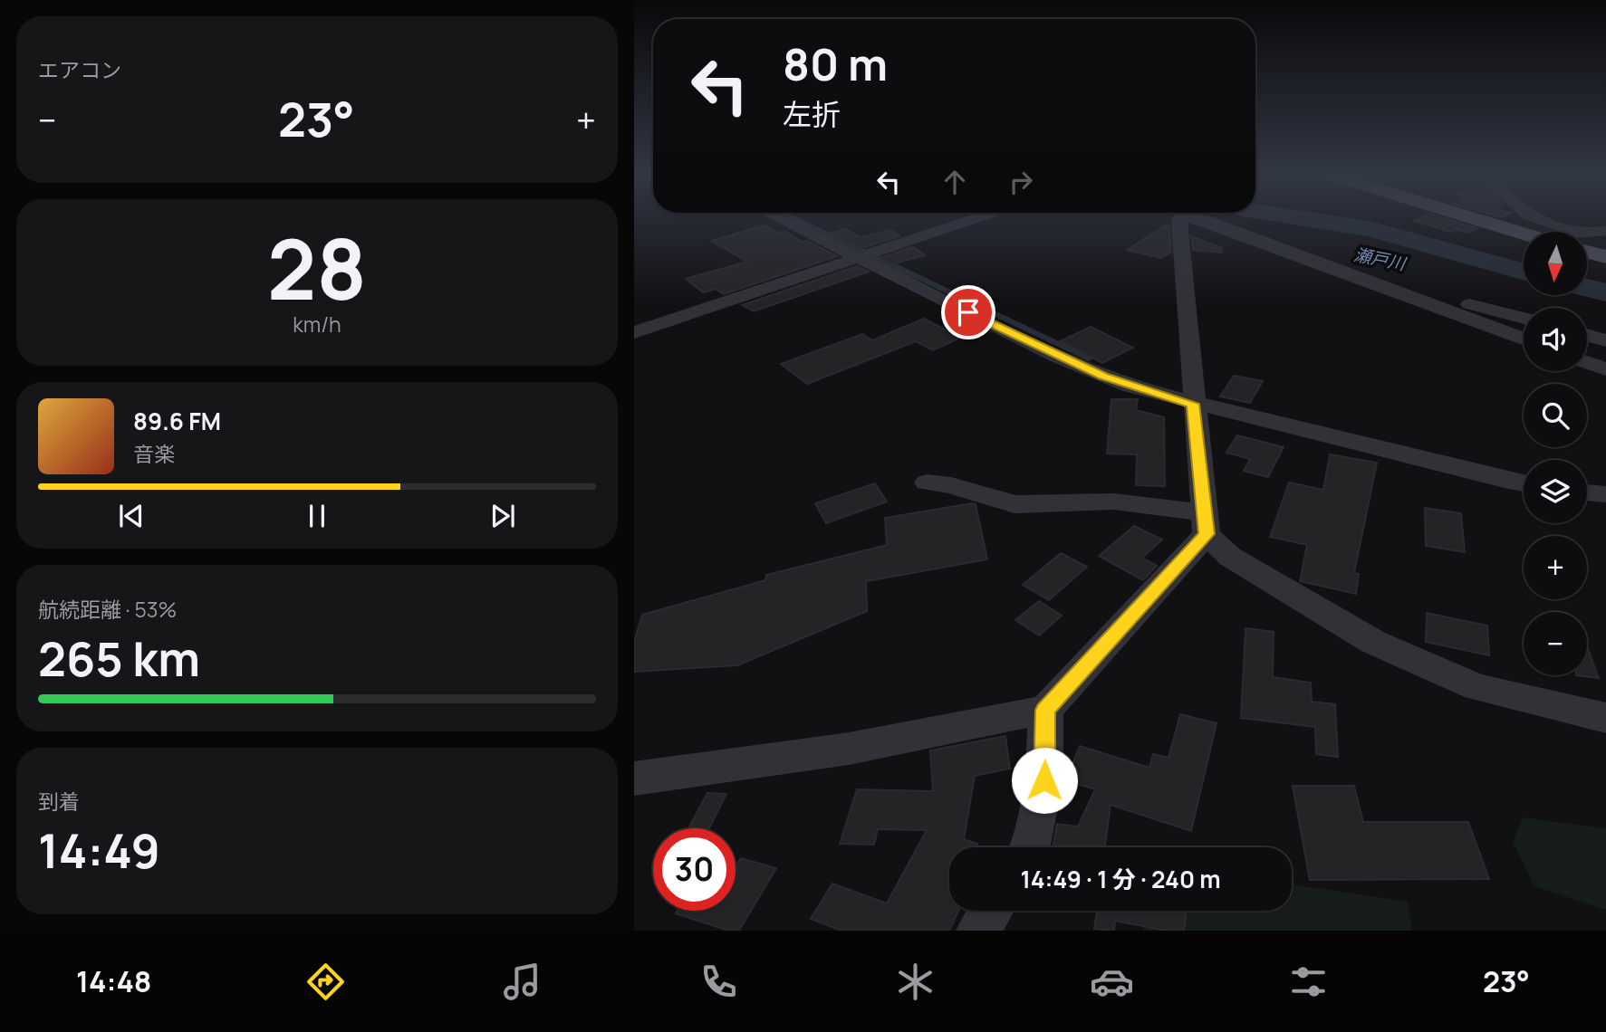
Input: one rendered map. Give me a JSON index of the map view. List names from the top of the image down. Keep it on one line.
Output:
{"water":["瀬戸川"],"north":"bottom","page":{"tile":["エアコン",["28","km/h"],["航続距離 · 53%","265 km"],["到着","14:49"]],"turn":["80 m","左折"],"heat":["−","23°","+"],"map_buttons":["+","−"],"song":["89.6 FM","音楽"],"limit":"30","trip":"14:49 · 1 分 · 240 m","tabs":["14:48","23°"]}}
